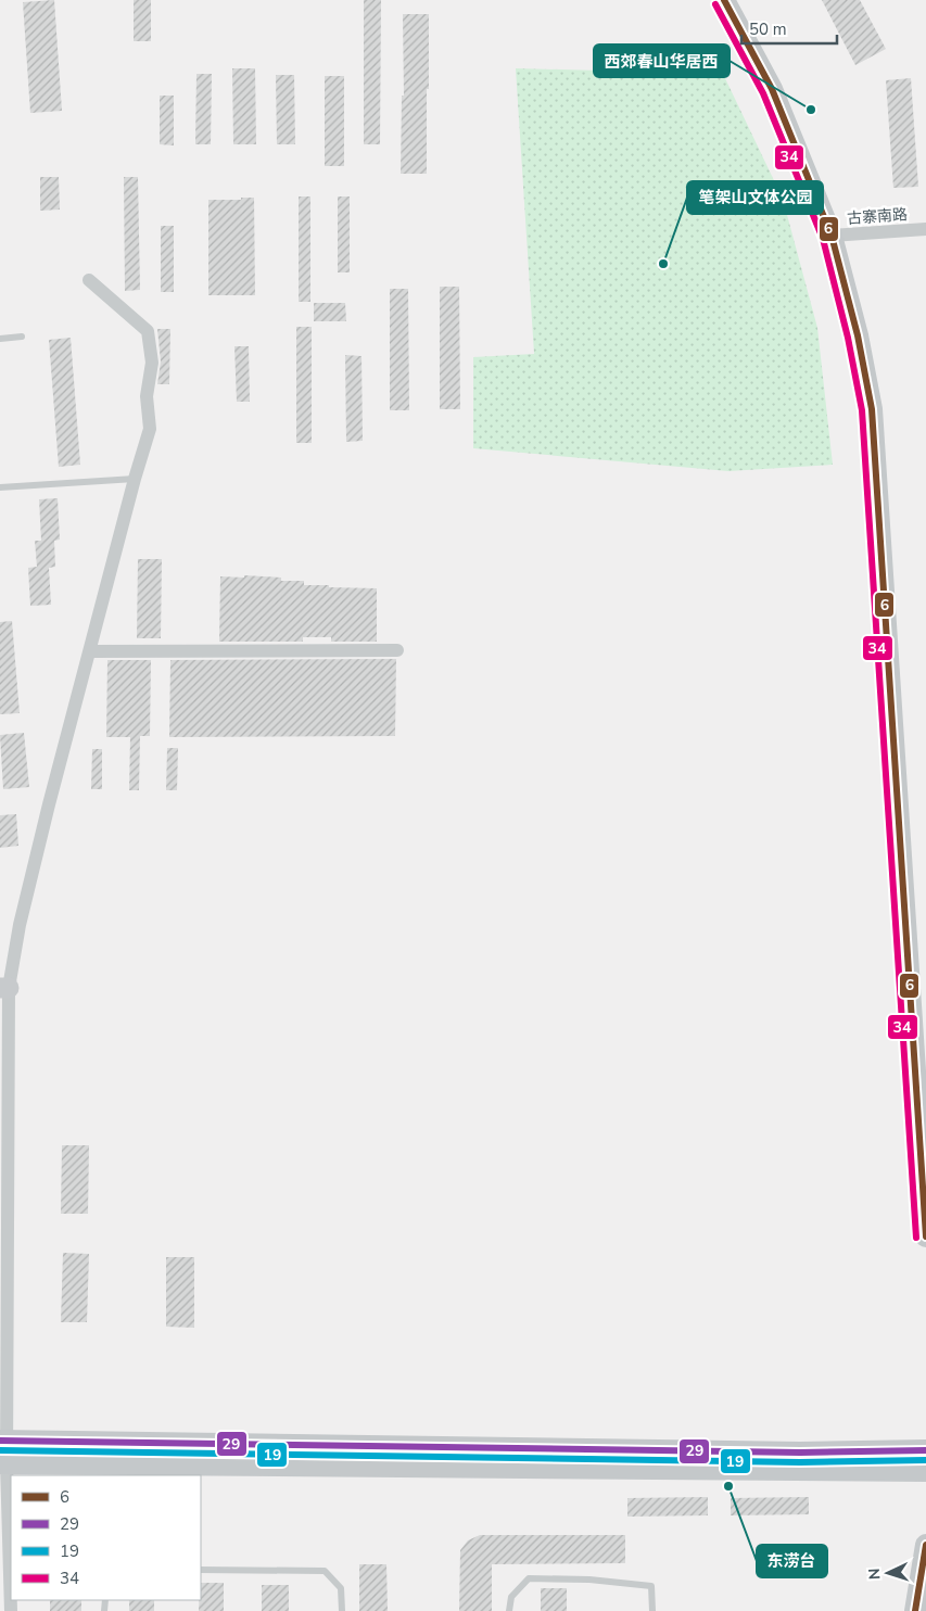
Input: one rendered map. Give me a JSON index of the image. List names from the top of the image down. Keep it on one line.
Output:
{"streets":{"street":["古寨南路"]},"places":["西郊春山华居西","笔架山文体公园","东涝台"],"lines":["transit line 6","transit line 34","transit line 29","transit line 19"],"legend":["6","29","19","34"],"scale_bar":"50 m","north":"left"}
